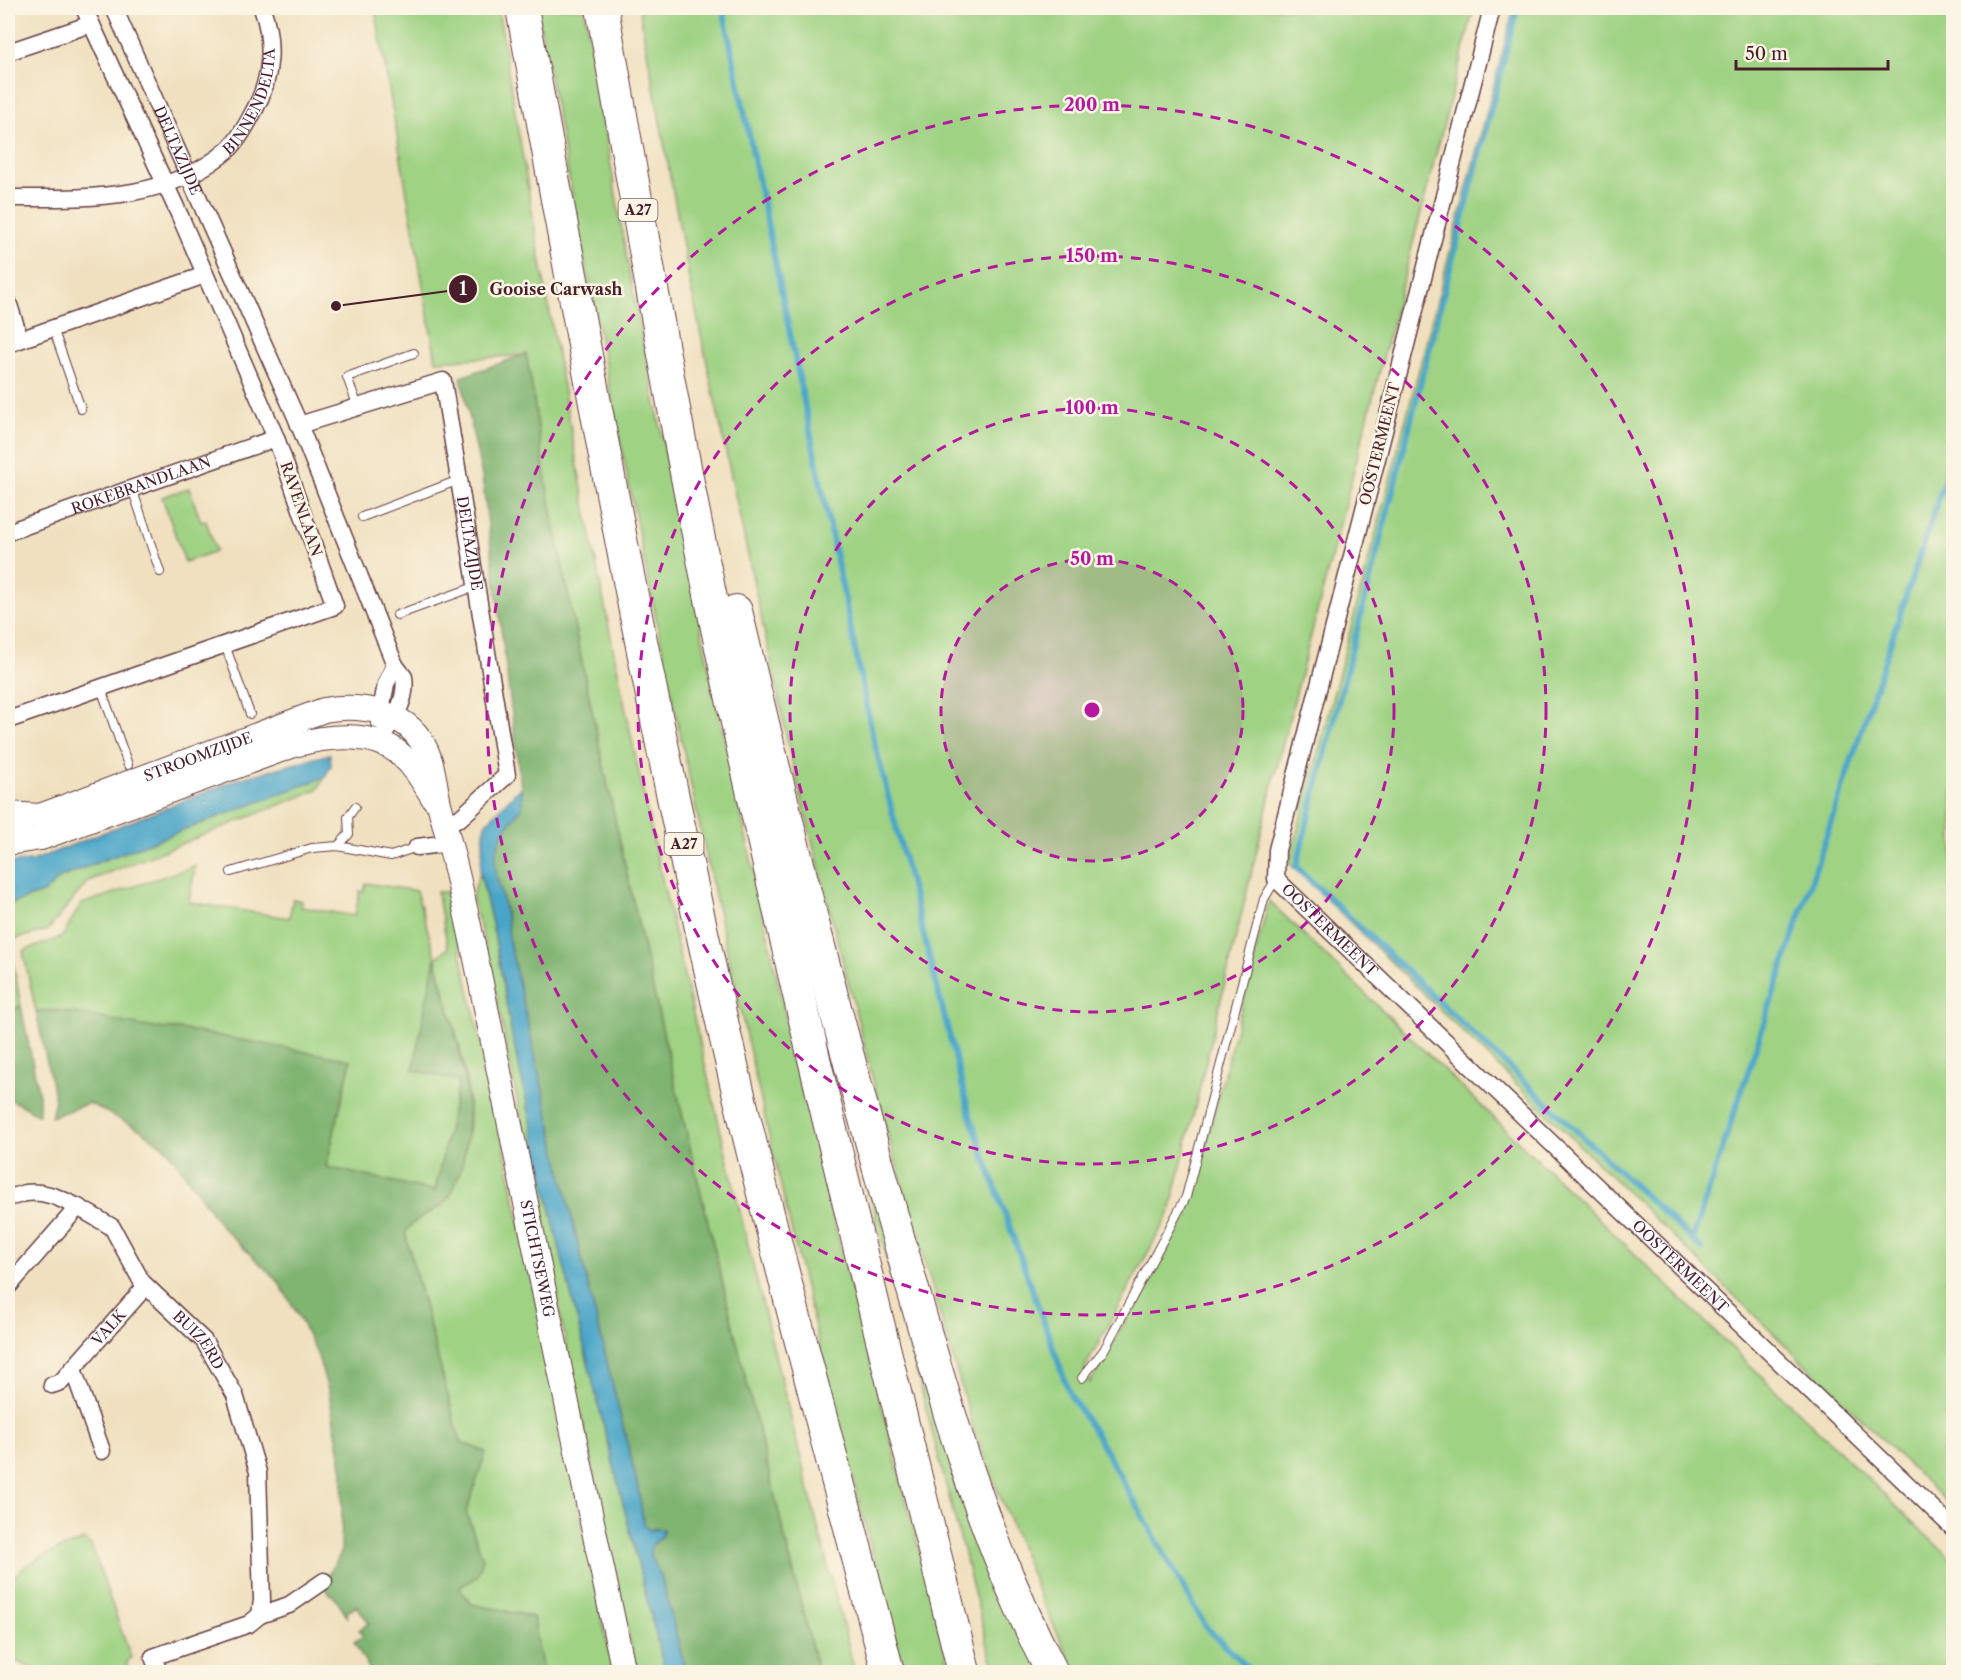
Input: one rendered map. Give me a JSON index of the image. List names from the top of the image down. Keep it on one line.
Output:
{"streets":{"highway":["A27"],"street":["BINNENDELTA","DELTAZIJDE","OOSTERMEENT","ROKEBRANDLAAN","RAVENLAAN","STROOMZIJDE","STICHTSEWEG","VALK","BUIZERD"]},"crossings":[["BINNENDELTA","DELTAZIJDE"],["BINNENDELTA","RAVENLAAN"],["DELTAZIJDE","STROOMZIJDE"],["DELTAZIJDE","STICHTSEWEG"],["ROKEBRANDLAAN","RAVENLAAN"],["STROOMZIJDE","STICHTSEWEG"],["VALK","BUIZERD"]],"places":["Gooise Carwash"],"scale_bar":"50 m","rings":["200 m","150 m","100 m","50 m"]}
